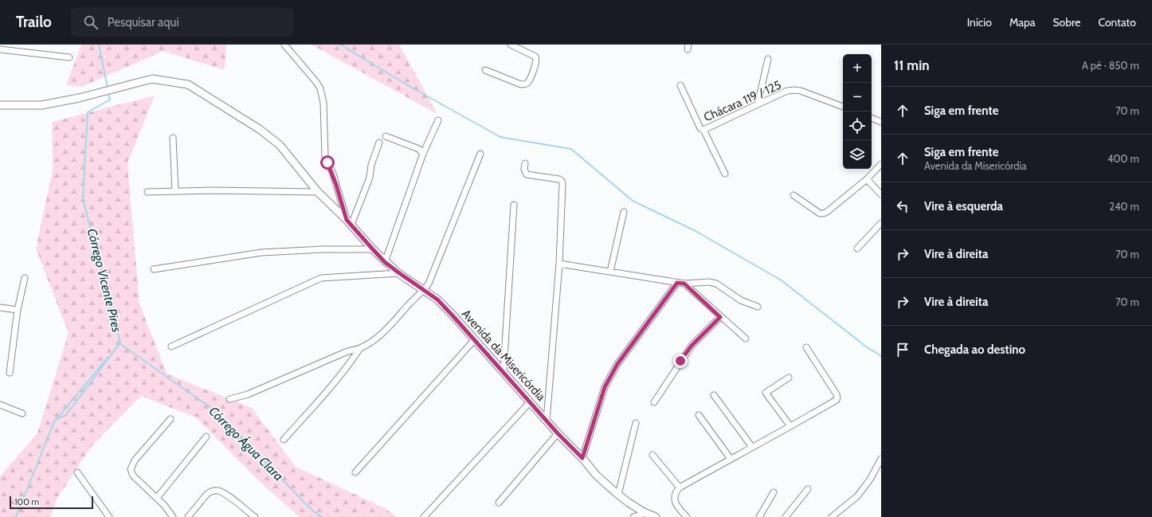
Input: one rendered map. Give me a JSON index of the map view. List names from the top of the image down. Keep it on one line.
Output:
{"streets":{"street":["Chácara 119 / 125","Avenida da Misericórdia"]},"water":["Córrego Vicente Pires","Córrego Água Clara"],"scale_bar":"100 m","page":{"header":"Trailo","search":"Pesquisar aqui","nav":["Início","Mapa","Sobre","Contato"],"heading":["11 min","A pé · 850 m"],"map_buttons":["+","−"],"list":[["Siga em frente","70 m"],["Siga em frente","Avenida da Misericórdia","400 m"],["Vire à esquerda","240 m"],["Vire à direita","70 m"],["Vire à direita","70 m"],"Chegada ao destino"],"scale":"100 m"}}
